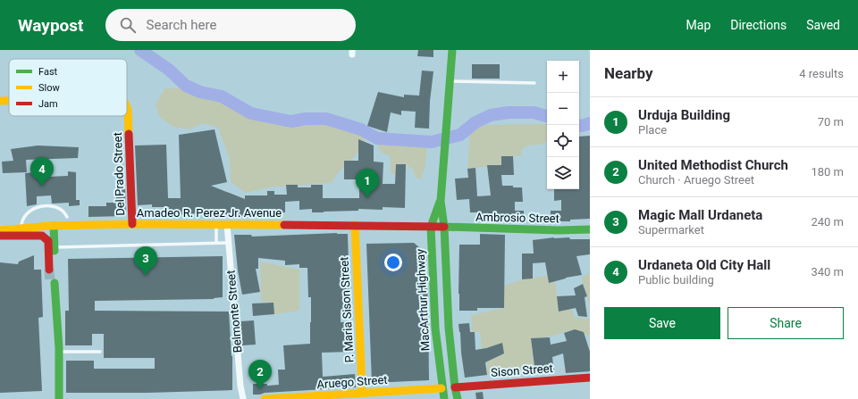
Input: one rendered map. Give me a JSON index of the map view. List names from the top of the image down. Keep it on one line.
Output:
{"streets":{"main road":["Del Prado Street","Amadeo R. Perez Jr. Avenue","Ambrosio Street","MacArthur Highway","P. Maria Sison Street","Sison Street","Aruego Street"],"street":["Belmonte Street"]},"crossings":[["Del Prado Street","Amadeo R. Perez Jr. Avenue"],["Amadeo R. Perez Jr. Avenue","Ambrosio Street"],["Amadeo R. Perez Jr. Avenue","MacArthur Highway"],["Amadeo R. Perez Jr. Avenue","P. Maria Sison Street"],["Amadeo R. Perez Jr. Avenue","Belmonte Street"],["Ambrosio Street","MacArthur Highway"],["MacArthur Highway","Sison Street"],["MacArthur Highway","Aruego Street"],["P. Maria Sison Street","Aruego Street"]],"legend":["Fast","Slow","Jam"],"page":{"header":"Waypost","search":"Search here","nav":["Map","Directions","Saved"],"heading":["Nearby","4 results"],"map_buttons":["+","−"],"list":[{"mark":"1","name":"Urduja Building","note":"Place","value":"70 m"},{"mark":"2","name":"United Methodist Church","note":"Church · Aruego Street","value":"180 m"},{"mark":"3","name":"Magic Mall Urdaneta","note":"Supermarket","value":"240 m"},{"mark":"4","name":"Urdaneta Old City Hall","note":"Public building","value":"340 m"}],"pins":["4","1","3","2"],"buttons":["Save","Share"]}}
